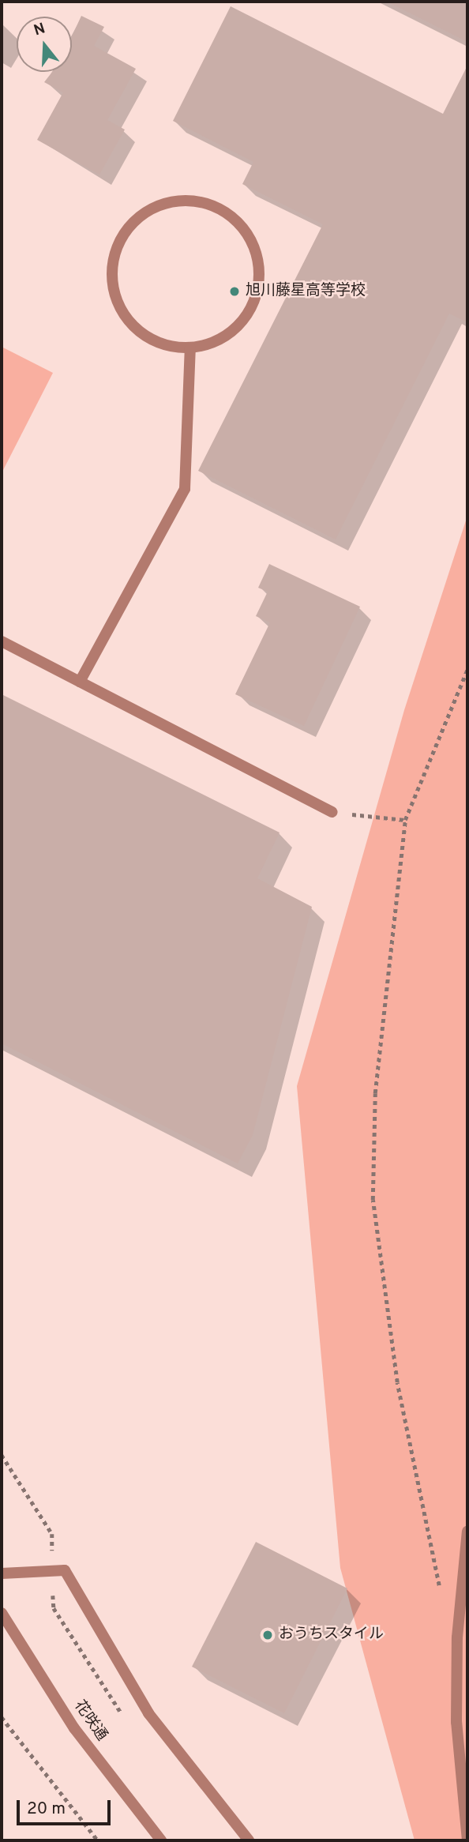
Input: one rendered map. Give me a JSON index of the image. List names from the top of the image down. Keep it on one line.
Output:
{"streets":{"street":["花咲通"]},"places":["旭川藤星高等学校","おうちスタイル"],"scale_bar":"20 m","north":"top"}
